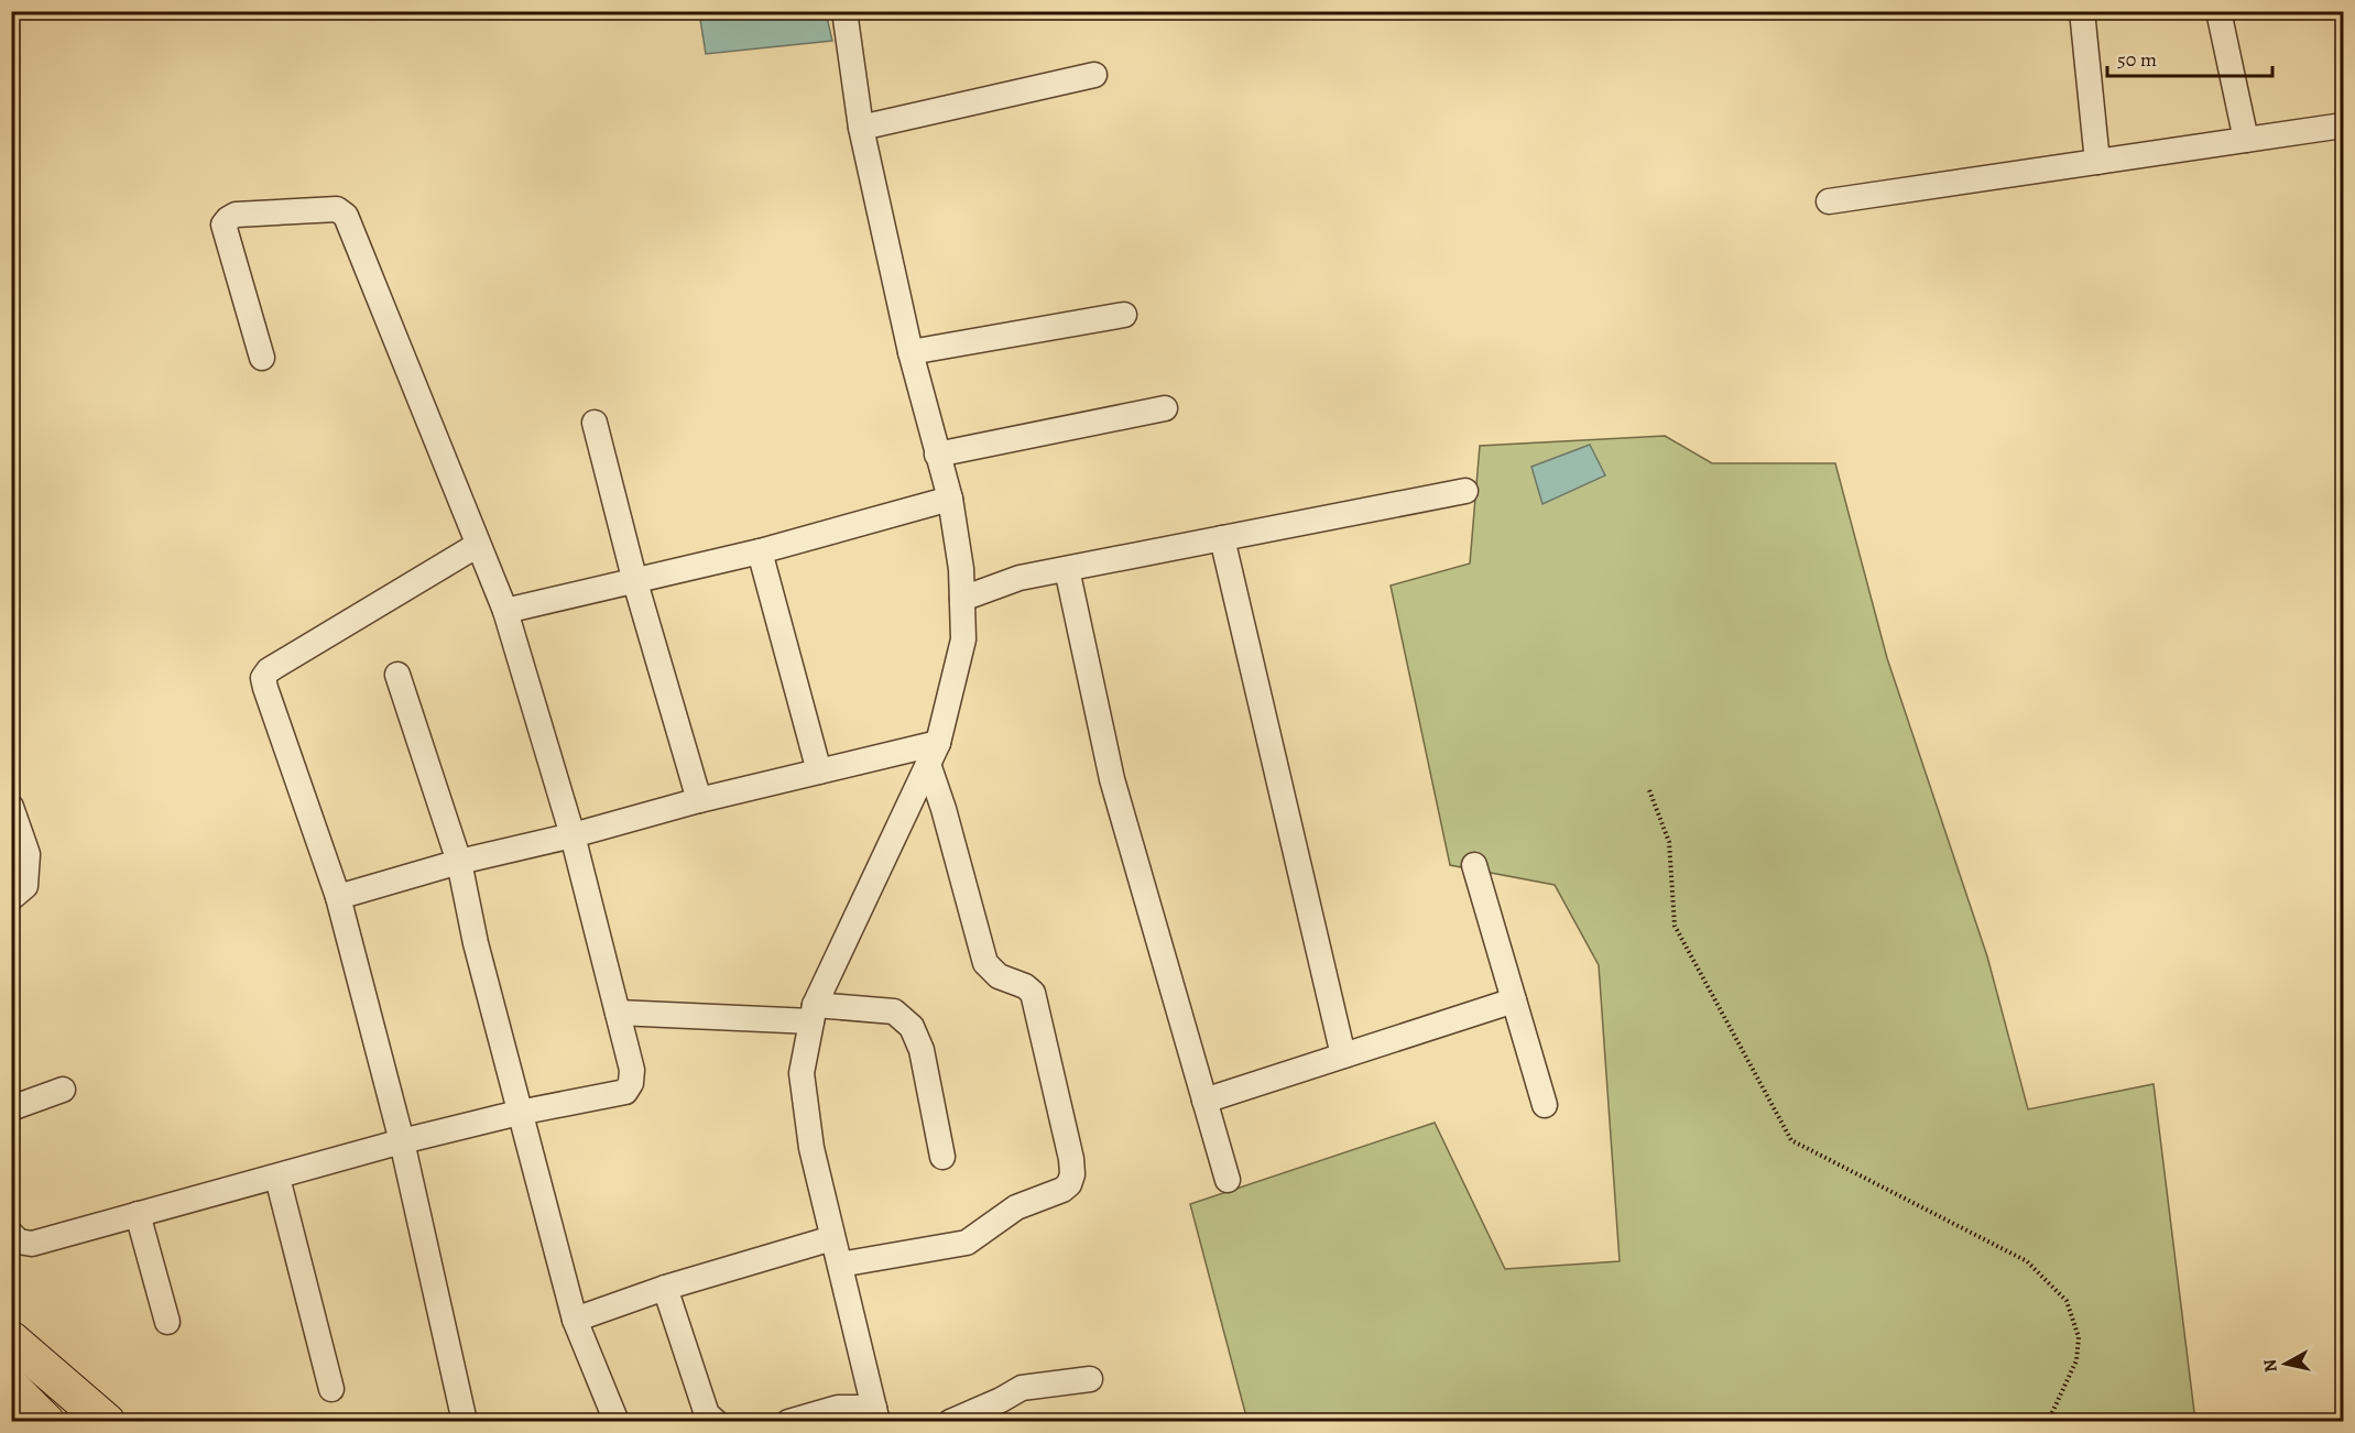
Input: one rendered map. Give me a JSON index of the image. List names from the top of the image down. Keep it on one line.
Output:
{"scale_bar":"50 m","north":"left"}
